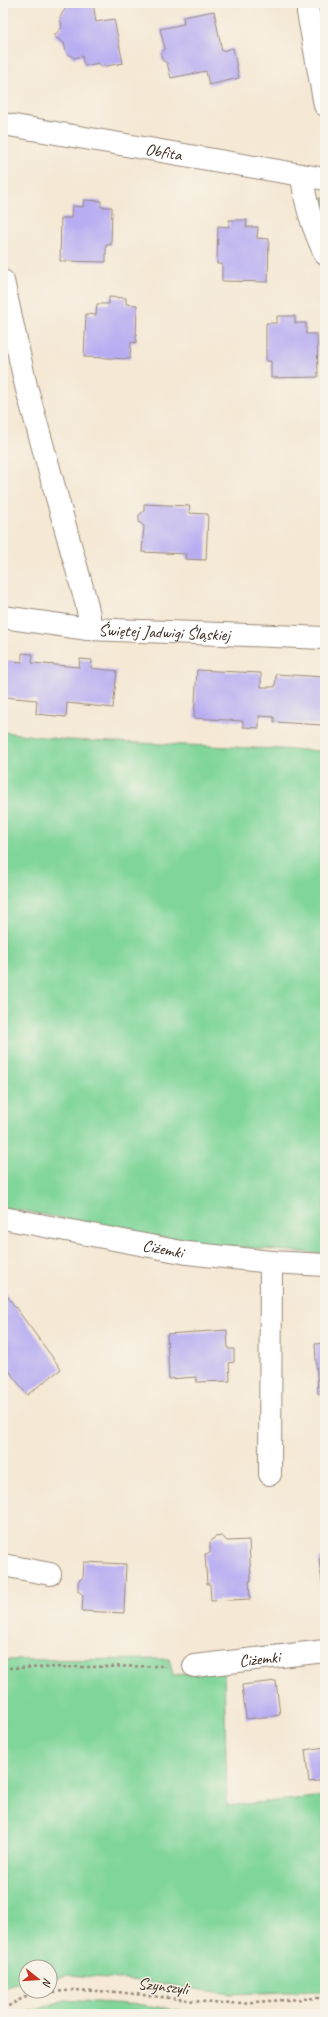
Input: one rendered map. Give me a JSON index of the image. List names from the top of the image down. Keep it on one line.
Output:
{"streets":{"street":["Obfita","Świętej Jadwigi Śląskiej","Ciżemki"],"path":["Szynszyli"]},"north":"right"}
